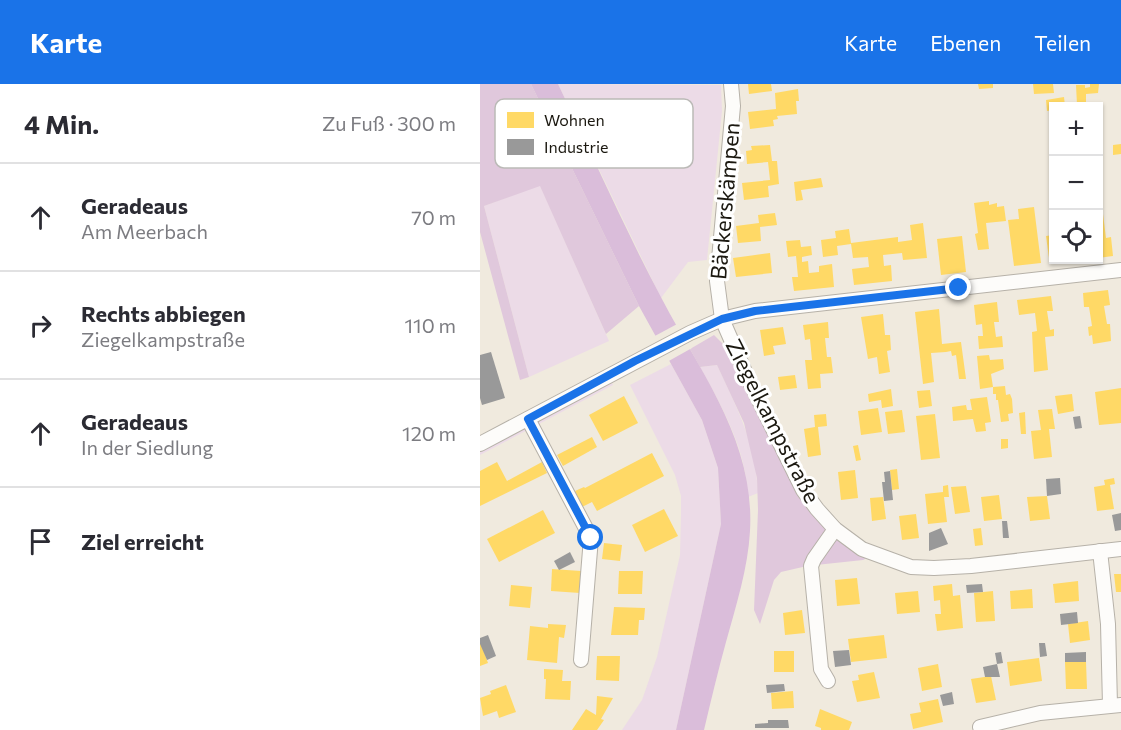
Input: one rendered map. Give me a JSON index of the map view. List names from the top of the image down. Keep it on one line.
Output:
{"streets":{"street":["Bäckerskämpen","Ziegelkampstraße"]},"crossings":[["Bäckerskämpen","Ziegelkampstraße"]],"legend":["Wohnen","Industrie"],"page":{"header":"Karte","nav":["Karte","Ebenen","Teilen"],"heading":["4 Min.","Zu Fuß · 300 m"],"map_buttons":["+","−"],"list":[["Geradeaus","Am Meerbach","70 m"],["Rechts abbiegen","Ziegelkampstraße","110 m"],["Geradeaus","In der Siedlung","120 m"],"Ziel erreicht"]}}
